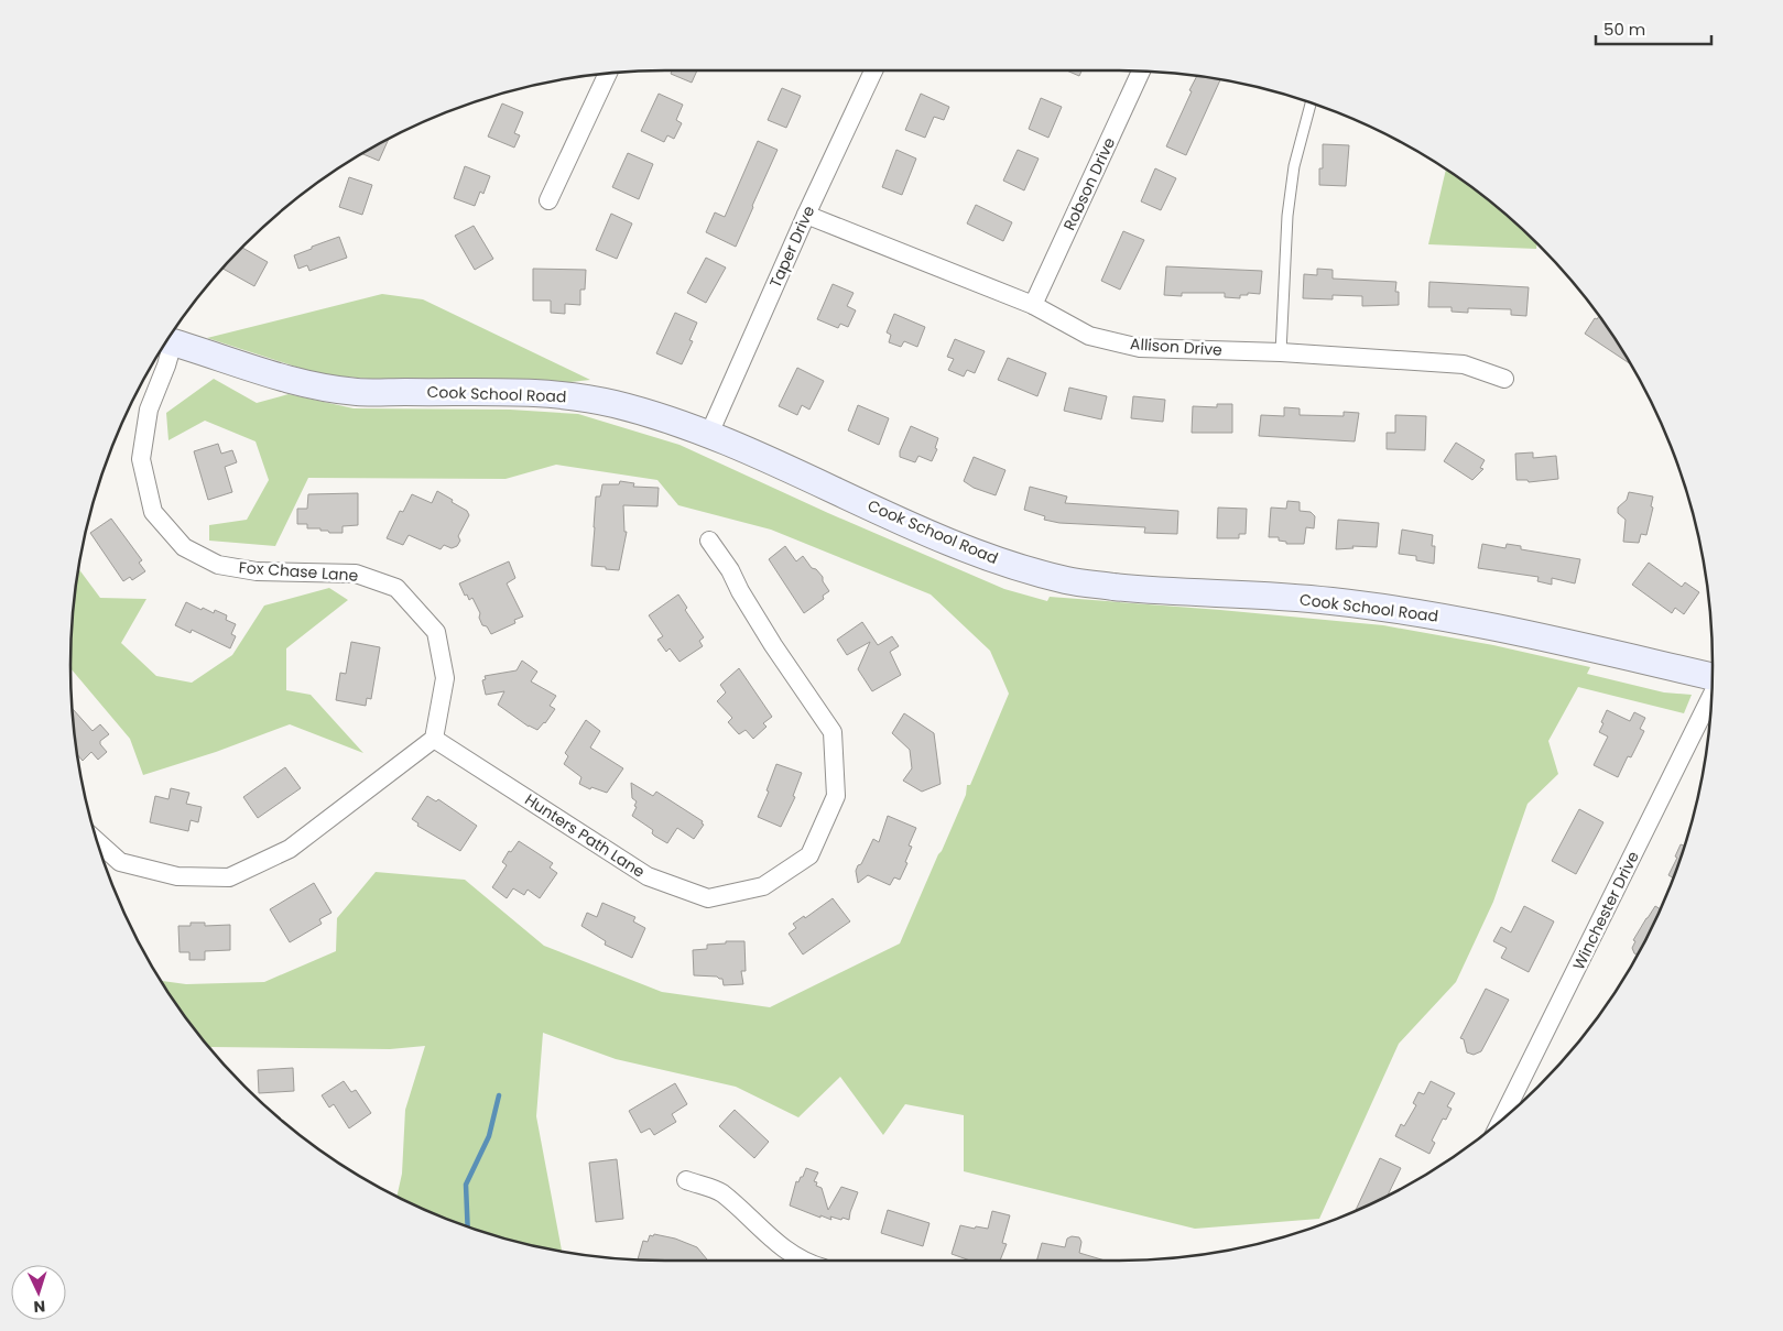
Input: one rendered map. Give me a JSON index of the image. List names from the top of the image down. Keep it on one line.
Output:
{"streets":{"street":["Robson Drive","Taper Drive","Allison Drive","Cook School Road","Fox Chase Lane","Hunters Path Lane","Winchester Drive"]},"crossings":[["Robson Drive","Allison Drive"],["Taper Drive","Allison Drive"],["Taper Drive","Cook School Road"],["Cook School Road","Fox Chase Lane"],["Fox Chase Lane","Hunters Path Lane"]],"scale_bar":"50 m","north":"bottom"}
